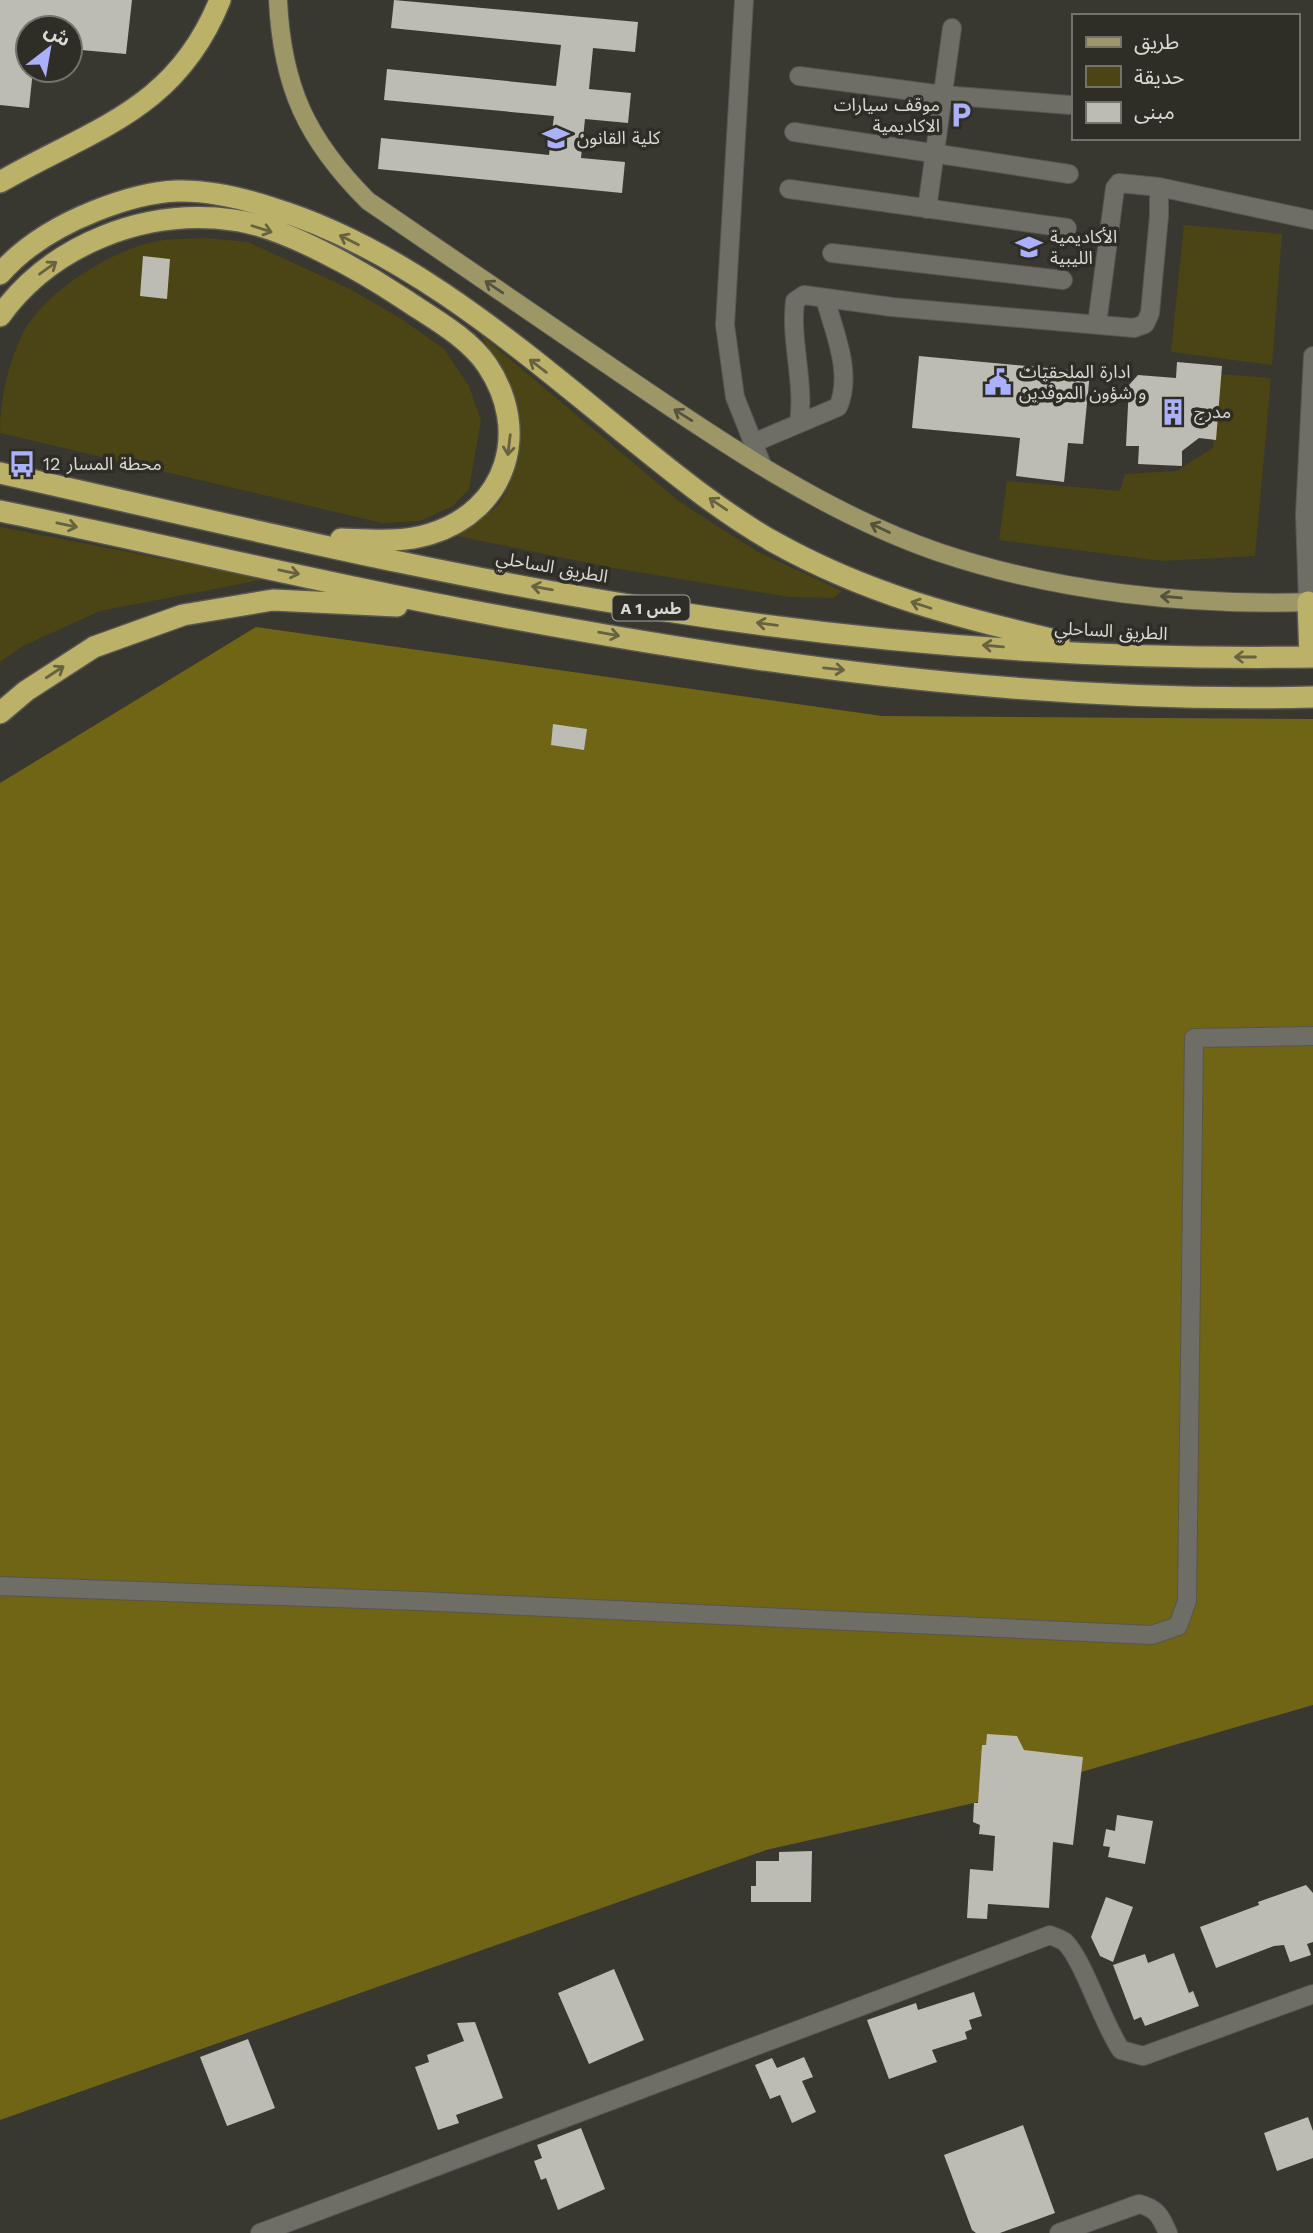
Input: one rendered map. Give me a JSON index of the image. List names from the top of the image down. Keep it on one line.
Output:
{"streets":{"highway":["الطريق الساحلي","A 1 طس"]},"places":{"parking":["موقف سيارات الاكاديمية"],"school or university":["كلية القانون","الأكاديمية الليبية"],"public building":["ادارة الملحقيات و شؤون الموفدين"],"building":["مدرج"],"bus stop":["محطة المسار 12"]},"legend":["طريق","حديقة","مبنى"],"north":"top right"}
